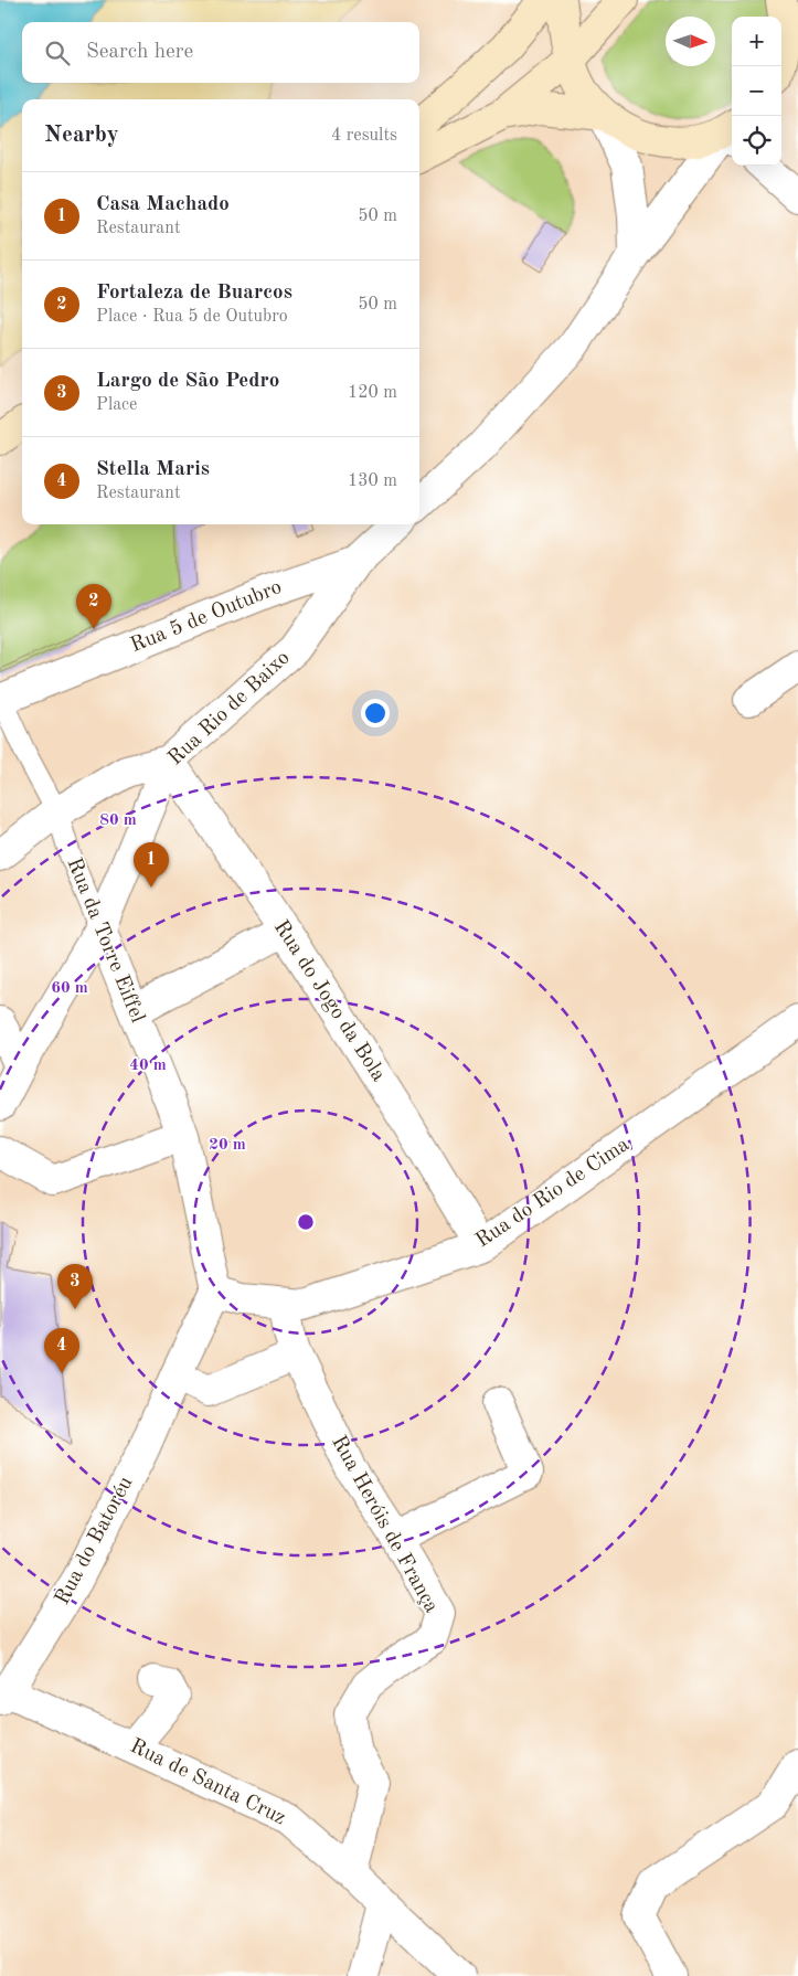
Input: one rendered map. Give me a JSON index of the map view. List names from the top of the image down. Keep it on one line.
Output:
{"streets":{"street":["Rua 5 de Outubro","Rua Rio de Baixo","Rua da Torre Eiffel","Rua do Jogo da Bola","Rua do Rio de Cima","Rua Heróis de França","Rua do Batoréu","Rua de Santa Cruz"]},"crossings":[["Rua 5 de Outubro","Rua Rio de Baixo"],["Rua 5 de Outubro","Rua da Torre Eiffel"],["Rua Rio de Baixo","Rua da Torre Eiffel"],["Rua Rio de Baixo","Rua do Jogo da Bola"],["Rua da Torre Eiffel","Rua do Rio de Cima"],["Rua da Torre Eiffel","Rua do Batoréu"],["Rua do Jogo da Bola","Rua do Rio de Cima"],["Rua do Rio de Cima","Rua Heróis de França"],["Rua do Rio de Cima","Rua do Batoréu"],["Rua Heróis de França","Rua de Santa Cruz"],["Rua do Batoréu","Rua de Santa Cruz"]],"north":"right","page":{"map_buttons":["+","−"],"search":"Search here","heading":["Nearby","4 results"],"list":[{"mark":"1","name":"Casa Machado","note":"Restaurant","value":"50 m"},{"mark":"2","name":"Fortaleza de Buarcos","note":"Place · Rua 5 de Outubro","value":"50 m"},{"mark":"3","name":"Largo de São Pedro","note":"Place","value":"120 m"},{"mark":"4","name":"Stella Maris","note":"Restaurant","value":"130 m"}],"pins":["2","1","3","4"]},"rings":["80 m","60 m","40 m","20 m"]}
